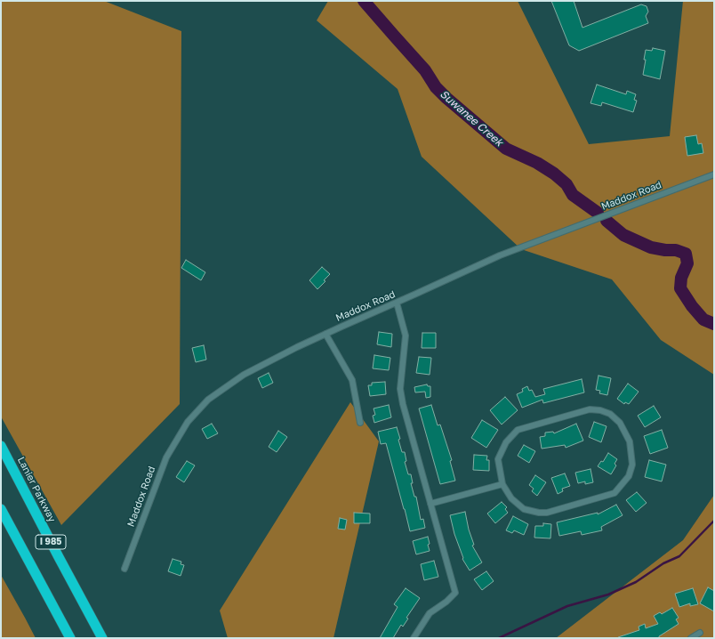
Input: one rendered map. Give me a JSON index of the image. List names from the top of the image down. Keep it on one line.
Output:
{"streets":{"highway":["Lanier Parkway","I 985"],"street":["Maddox Road"]},"water":["Suwanee Creek"]}
